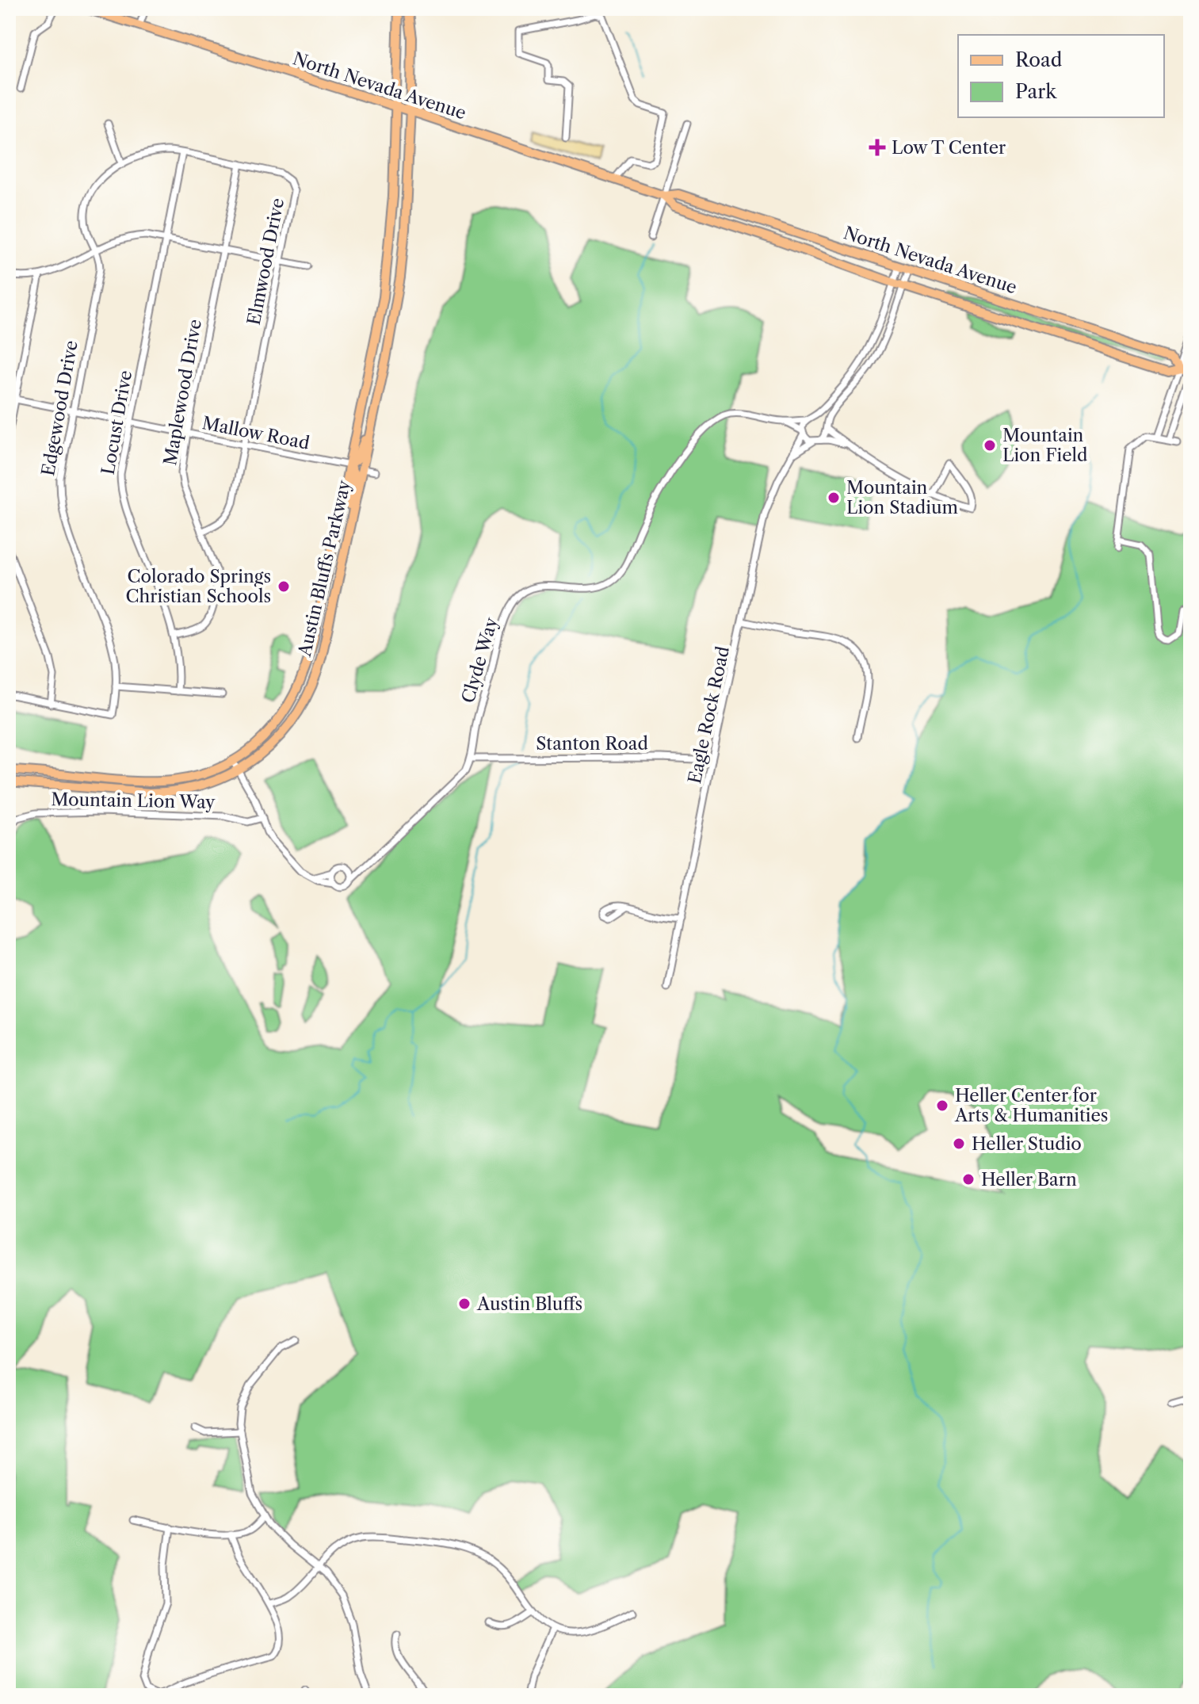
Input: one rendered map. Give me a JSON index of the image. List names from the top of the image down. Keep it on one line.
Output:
{"streets":{"main road":["North Nevada Avenue","Austin Bluffs Parkway"],"street":["Elmwood Drive","Maplewood Drive","Edgewood Drive","Locust Drive","Mallow Road","Clyde Way","Eagle Rock Road","Stanton Road","Mountain Lion Way"]},"crossings":[["North Nevada Avenue","Austin Bluffs Parkway"],["Elmwood Drive","Maplewood Drive"],["Elmwood Drive","Edgewood Drive"],["Elmwood Drive","Locust Drive"],["Elmwood Drive","Mallow Road"],["Maplewood Drive","Locust Drive"],["Maplewood Drive","Mallow Road"],["Edgewood Drive","Mallow Road"],["Locust Drive","Mallow Road"],["Mallow Road","Austin Bluffs Parkway"],["Clyde Way","Stanton Road"],["Eagle Rock Road","Stanton Road"]],"places":{"health":["Low T Center"],"other":["Mountain Lion Field","Mountain Lion Stadium","Colorado Springs Christian Schools","Heller Center for Arts & Humanities","Heller Studio","Heller Barn","Austin Bluffs"]},"legend":["Road","Park"]}
